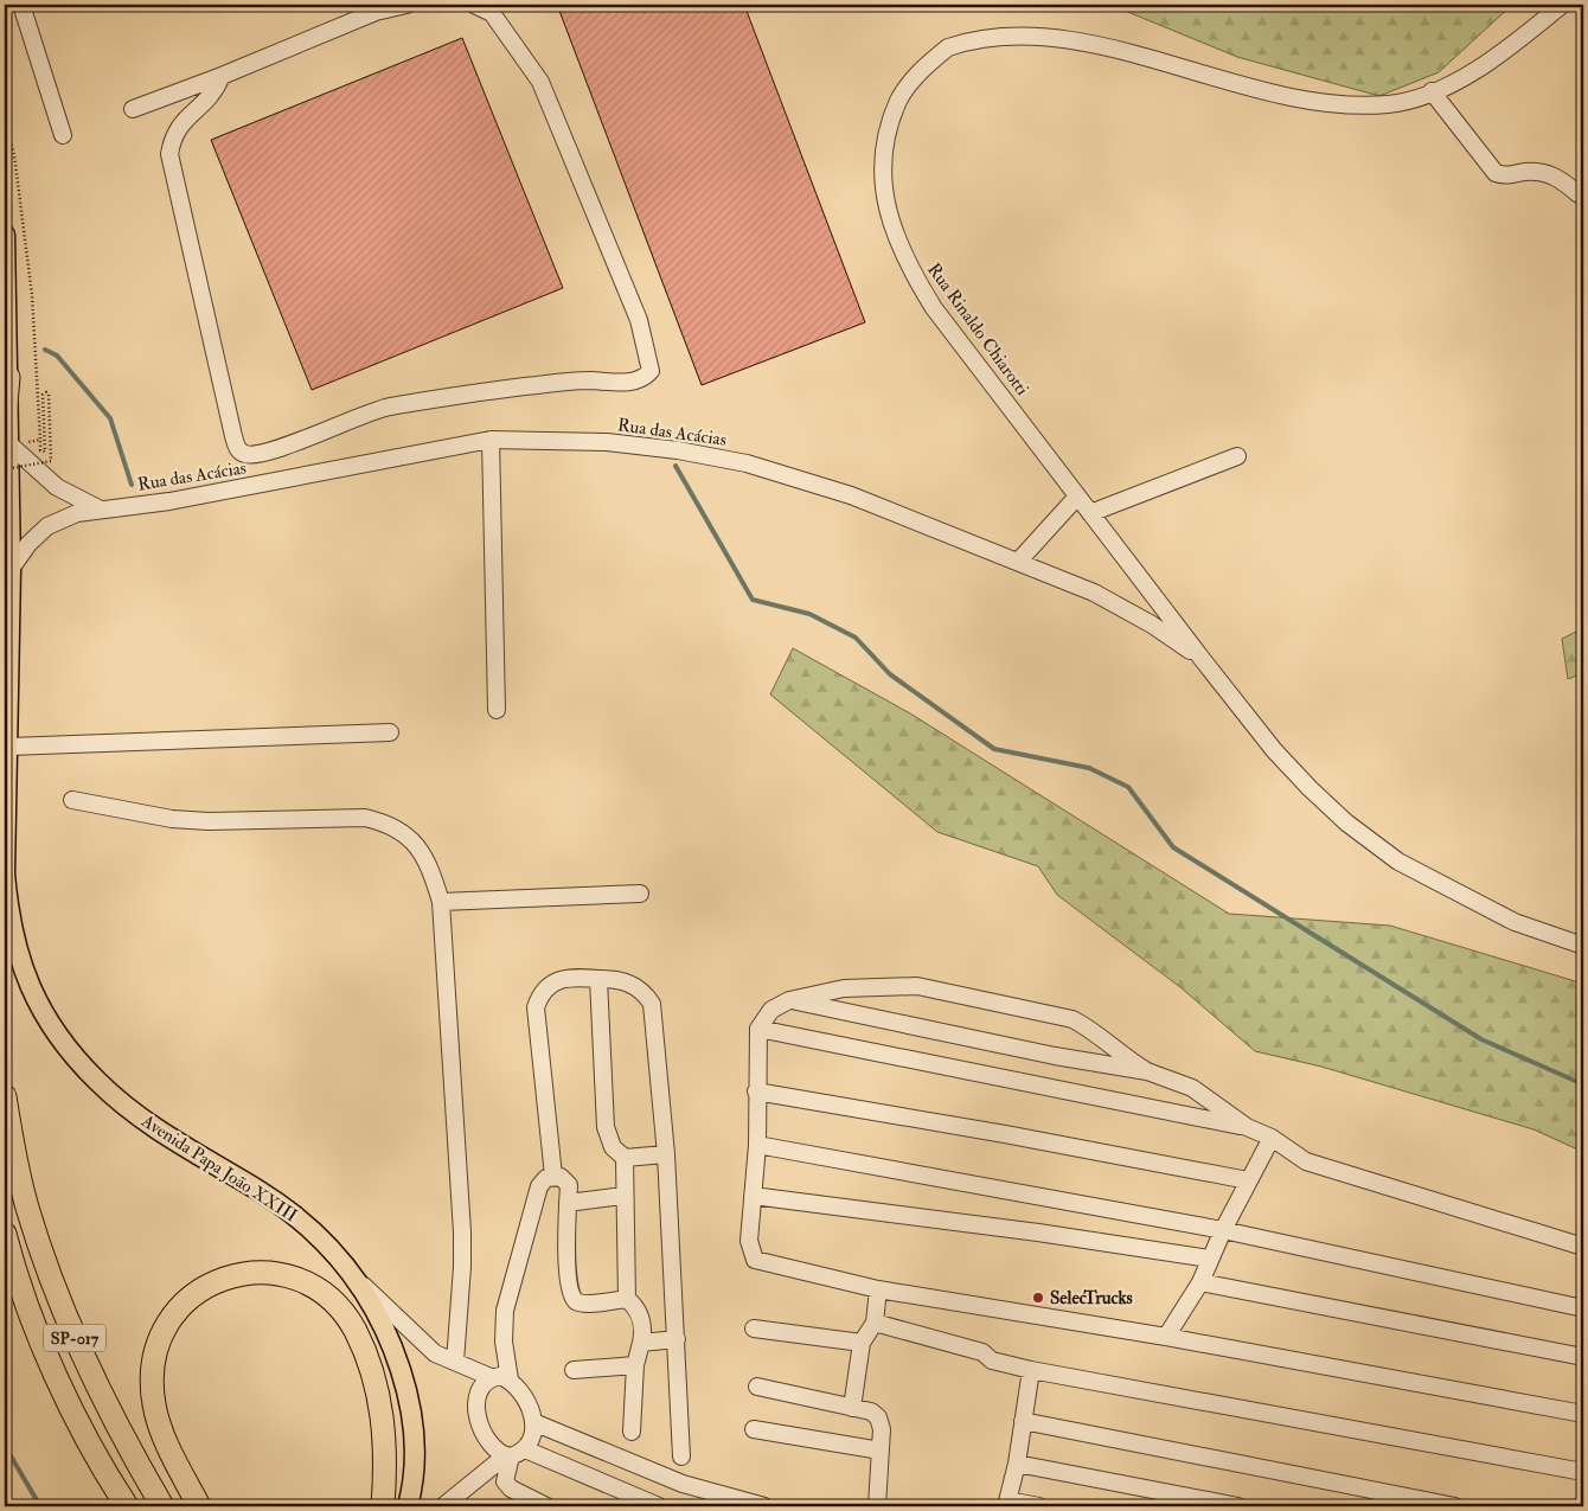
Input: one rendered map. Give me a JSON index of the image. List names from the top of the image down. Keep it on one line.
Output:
{"streets":{"highway":["SP-017"],"main road":["Avenida Papa João XXIII"],"street":["Rua Rinaldo Chiarotti","Rua das Acácias"]},"crossings":[["Rua Rinaldo Chiarotti","Rua das Acácias"],["Rua das Acácias","Avenida Papa João XXIII"]],"places":["SelecTrucks"]}
